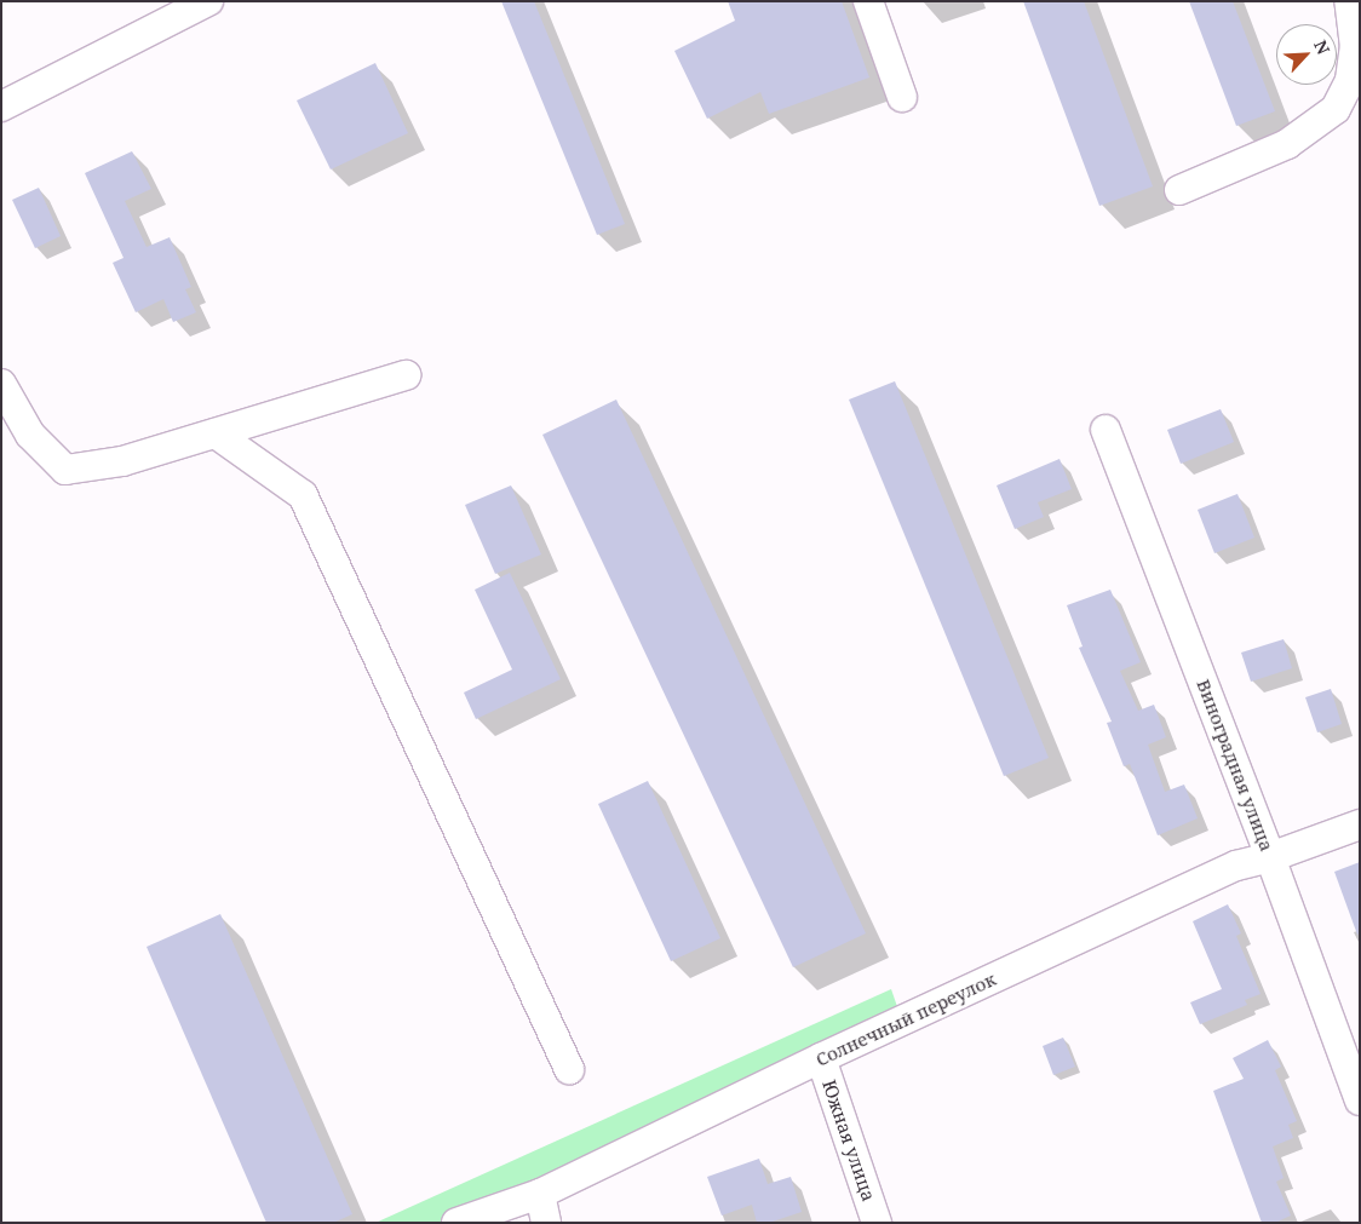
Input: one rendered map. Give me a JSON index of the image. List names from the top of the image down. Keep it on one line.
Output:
{"streets":{"street":["Виноградная улица","Солнечный переулок","Южная улица"]},"crossings":[["Виноградная улица","Солнечный переулок"],["Солнечный переулок","Южная улица"]],"north":"top right"}
